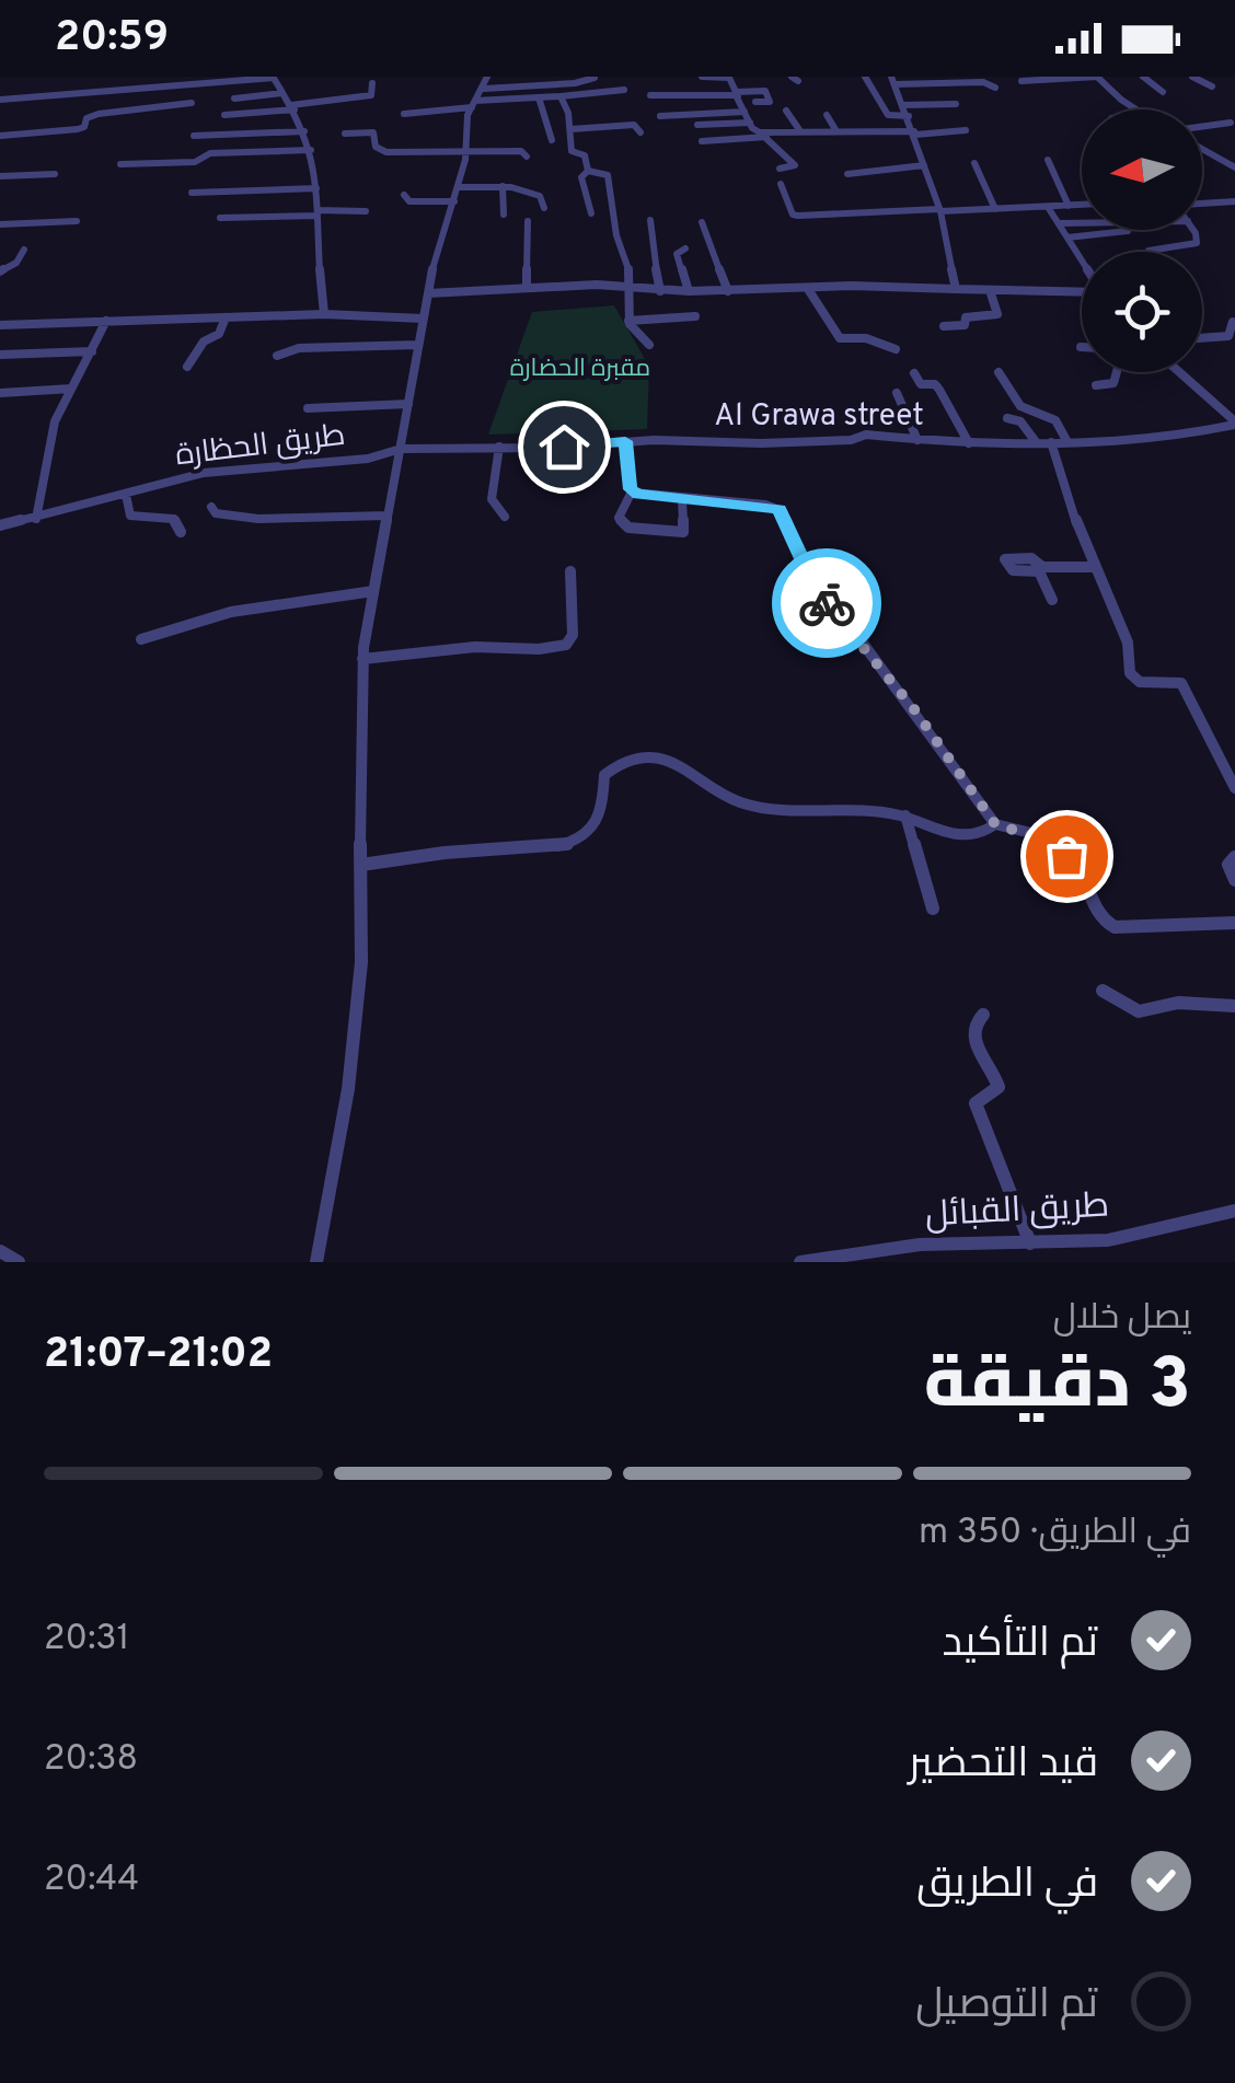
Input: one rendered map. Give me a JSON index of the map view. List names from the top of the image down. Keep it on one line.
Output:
{"streets":{"street":["Al Grawa street","طريق الحظارة","طريق القبائل"]},"crossings":[["Al Grawa street","طريق الحظارة"]],"parks":["مقبرة الحضارة"],"north":"left","page":{"status":"20:59","heading":["3 دقيقة","يصل خلال","21:02–21:07"],"bar":"في الطريق · 350 m","list":[["تم التأكيد","20:31"],["قيد التحضير","20:38"],["في الطريق","20:44"],"تم التوصيل"]}}
